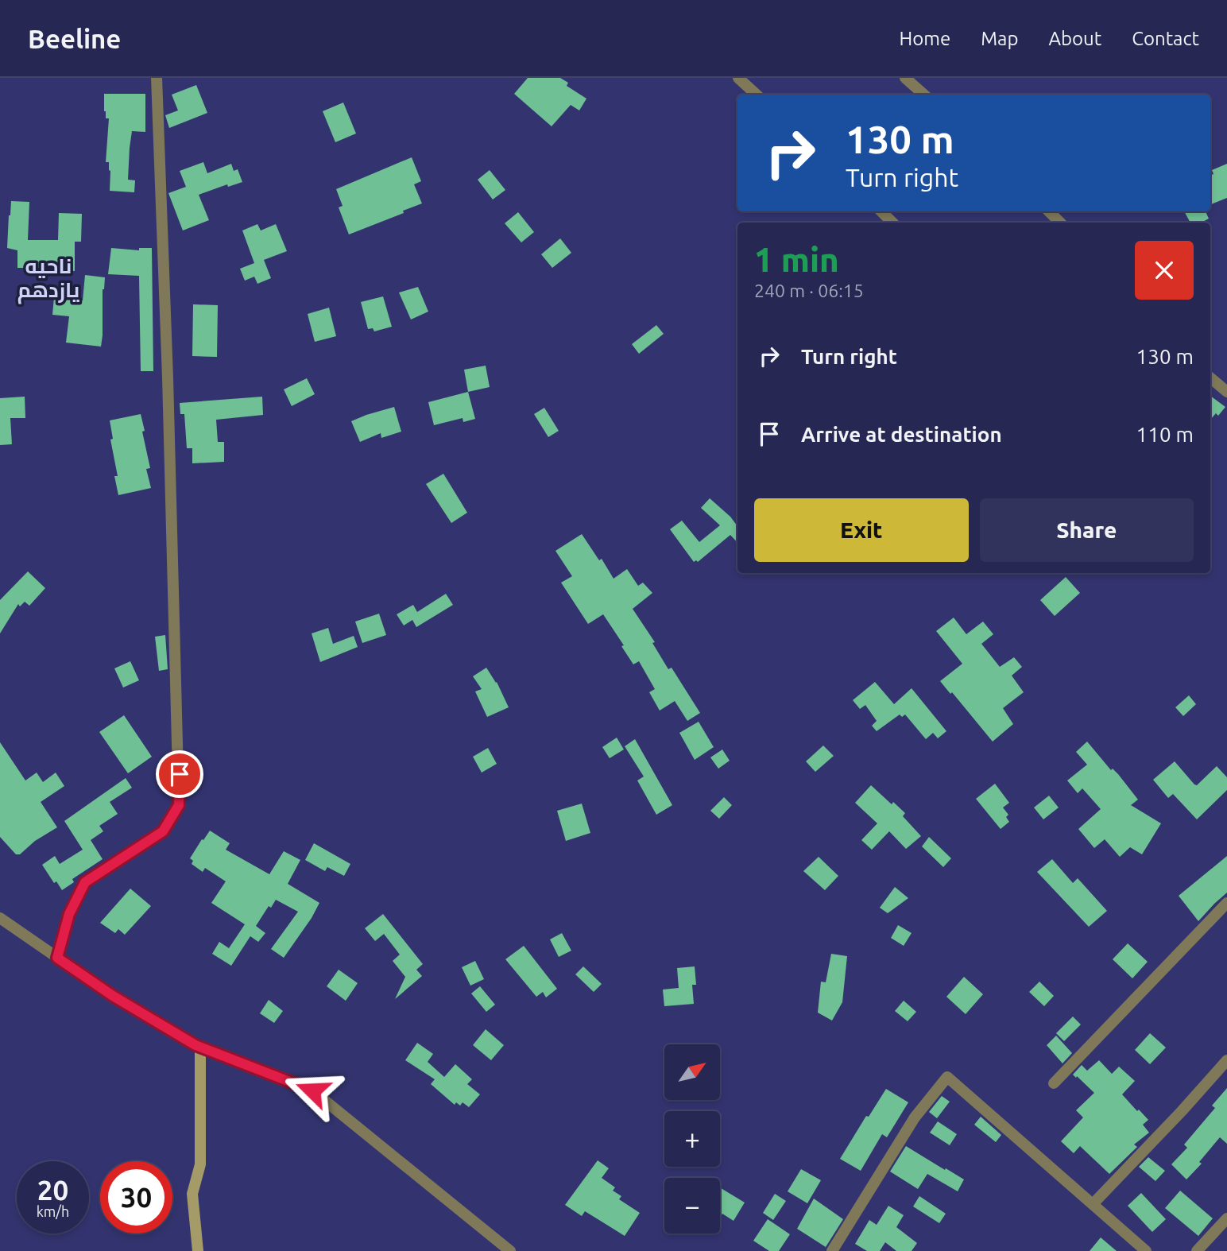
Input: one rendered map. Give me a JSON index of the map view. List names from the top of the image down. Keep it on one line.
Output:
{"districts":["ناحیه یازدهم"],"north":"top right","page":{"header":"Beeline","nav":["Home","Map","About","Contact"],"turn":["130 m","Turn right"],"heading":["1 min","240 m · 06:15"],"list":[{"name":"Turn right","value":"130 m"},{"name":"Arrive at destination","value":"110 m"}],"buttons":["Exit","Share"],"map_buttons":["+","−"],"speed":"20 km/h","limit":"30"}}
